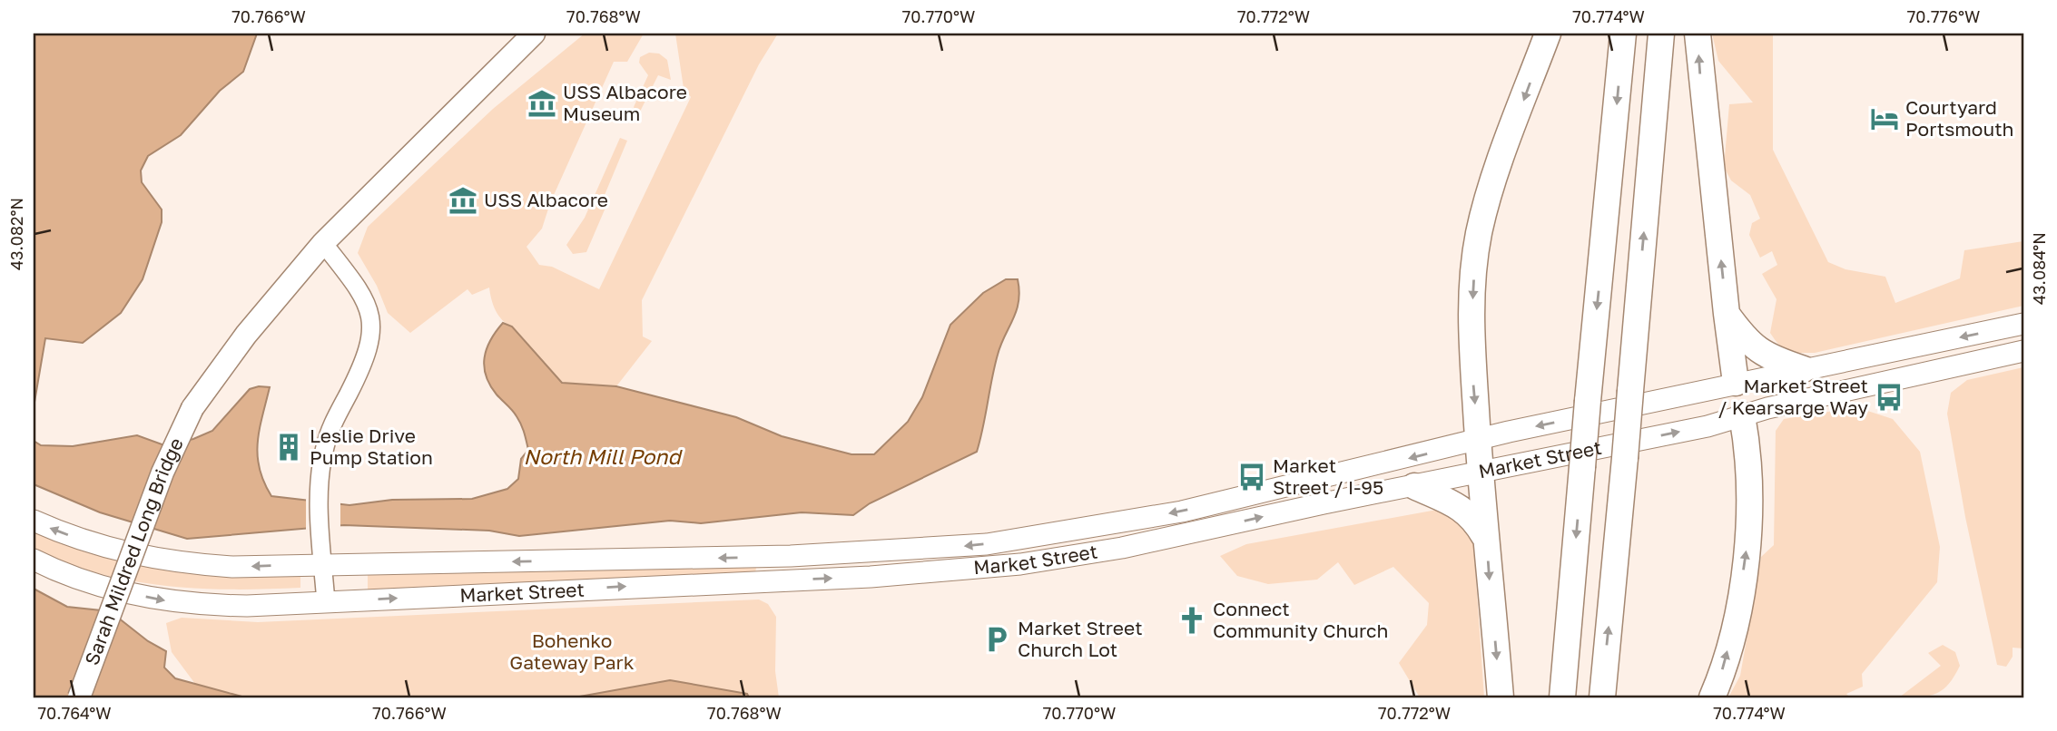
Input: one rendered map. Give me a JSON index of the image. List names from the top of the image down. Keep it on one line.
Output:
{"streets":{"main road":["Market Street","Sarah Mildred Long Bridge"]},"water":["North Mill Pond"],"parks":["Bohenko Gateway Park"],"places":{"museum":["USS Albacore Museum","USS Albacore"],"hotel":["Courtyard Portsmouth"],"bus stop":["Market Street / Kearsarge Way","Market Street / I-95"],"building":["Leslie Drive Pump Station"],"church":["Connect Community Church"],"parking":["Market Street Church Lot"]},"coordinates":["70.766°W","70.768°W","70.770°W","70.772°W","70.774°W","70.776°W","43.082°N","43.084°N","70.764°W"]}
